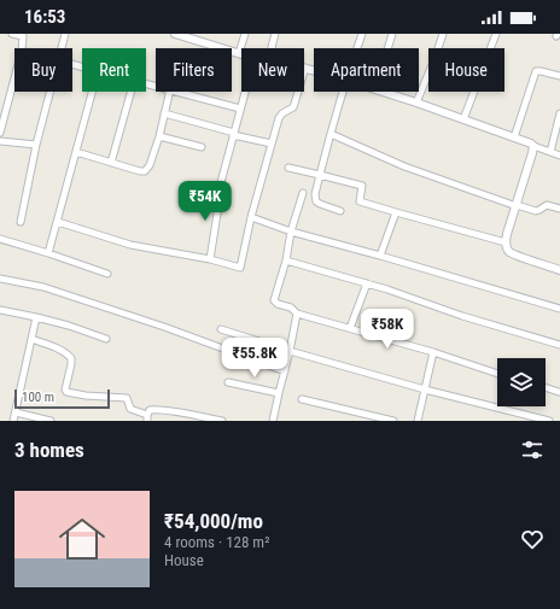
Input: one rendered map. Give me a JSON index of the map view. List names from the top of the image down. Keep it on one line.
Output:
{"scale_bar":"100 m","page":{"status":"16:53","chip":["Buy","Rent","Filters","New","Apartment","House"],"price":["₹54K","₹58K","₹55.8K"],"scale":"100 m","heading":"3 homes","list":[{"name":"₹54,000/mo","note":"4 rooms · 128 m² · House"}]}}
